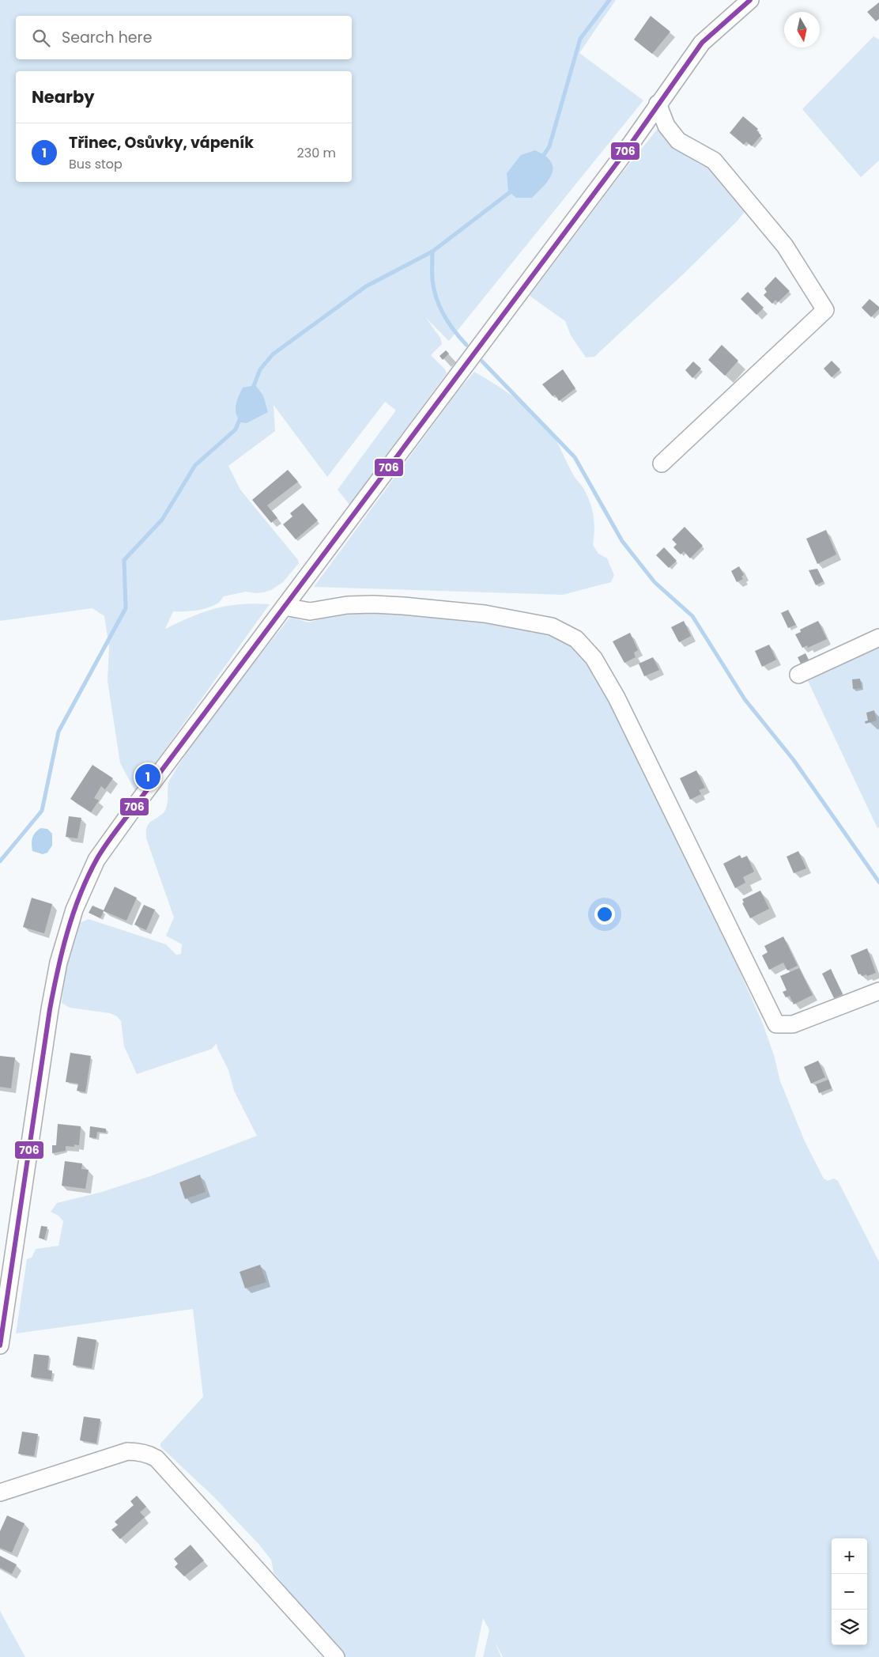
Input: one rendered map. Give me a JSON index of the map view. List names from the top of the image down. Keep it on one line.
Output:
{"lines":["transit line 706"],"north":"bottom","page":{"search":"Search here","heading":"Nearby","list":[{"mark":"1","name":"Třinec, Osůvky, vápeník","note":"Bus stop","value":"230 m"}],"pins":"1","map_buttons":["+","−"]}}
